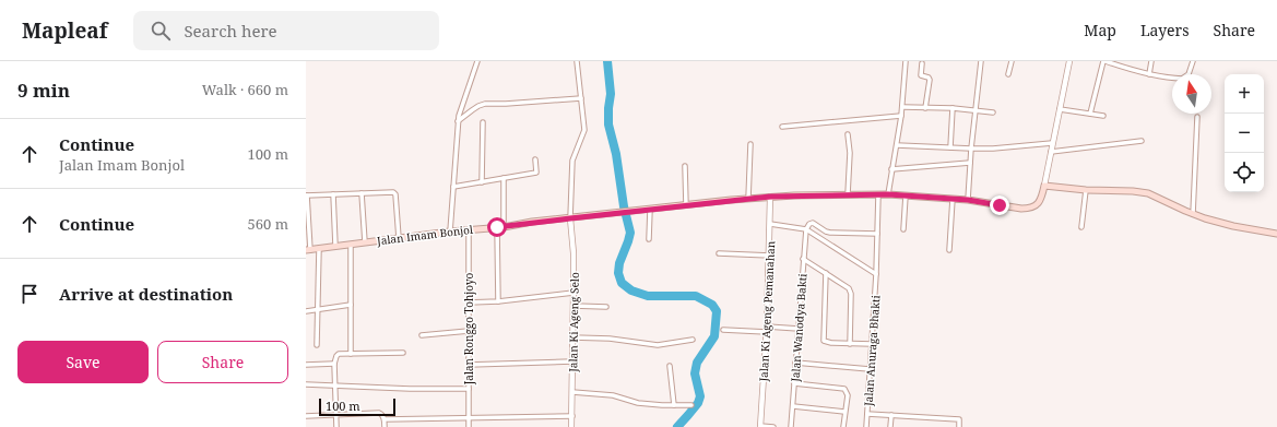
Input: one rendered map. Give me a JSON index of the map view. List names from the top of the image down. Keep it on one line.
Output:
{"streets":{"main road":["Jalan Imam Bonjol"],"street":["Jalan Ki Ageng Pemanahan","Jalan Ki Ageng Selo","Jalan Wanodya Bakti","Jalan Ronggo Tohjoyo","Jalan Anuraga Bhakti"]},"crossings":[["Jalan Imam Bonjol","Jalan Ki Ageng Pemanahan"],["Jalan Imam Bonjol","Jalan Ki Ageng Selo"],["Jalan Imam Bonjol","Jalan Ronggo Tohjoyo"],["Jalan Imam Bonjol","Jalan Anuraga Bhakti"]],"scale_bar":"100 m","north":"top","page":{"header":"Mapleaf","search":"Search here","nav":["Map","Layers","Share"],"heading":["9 min","Walk · 660 m"],"map_buttons":["+","−"],"list":[["Continue","Jalan Imam Bonjol","100 m"],["Continue","560 m"],"Arrive at destination"],"buttons":["Save","Share"],"scale":"100 m"}}
